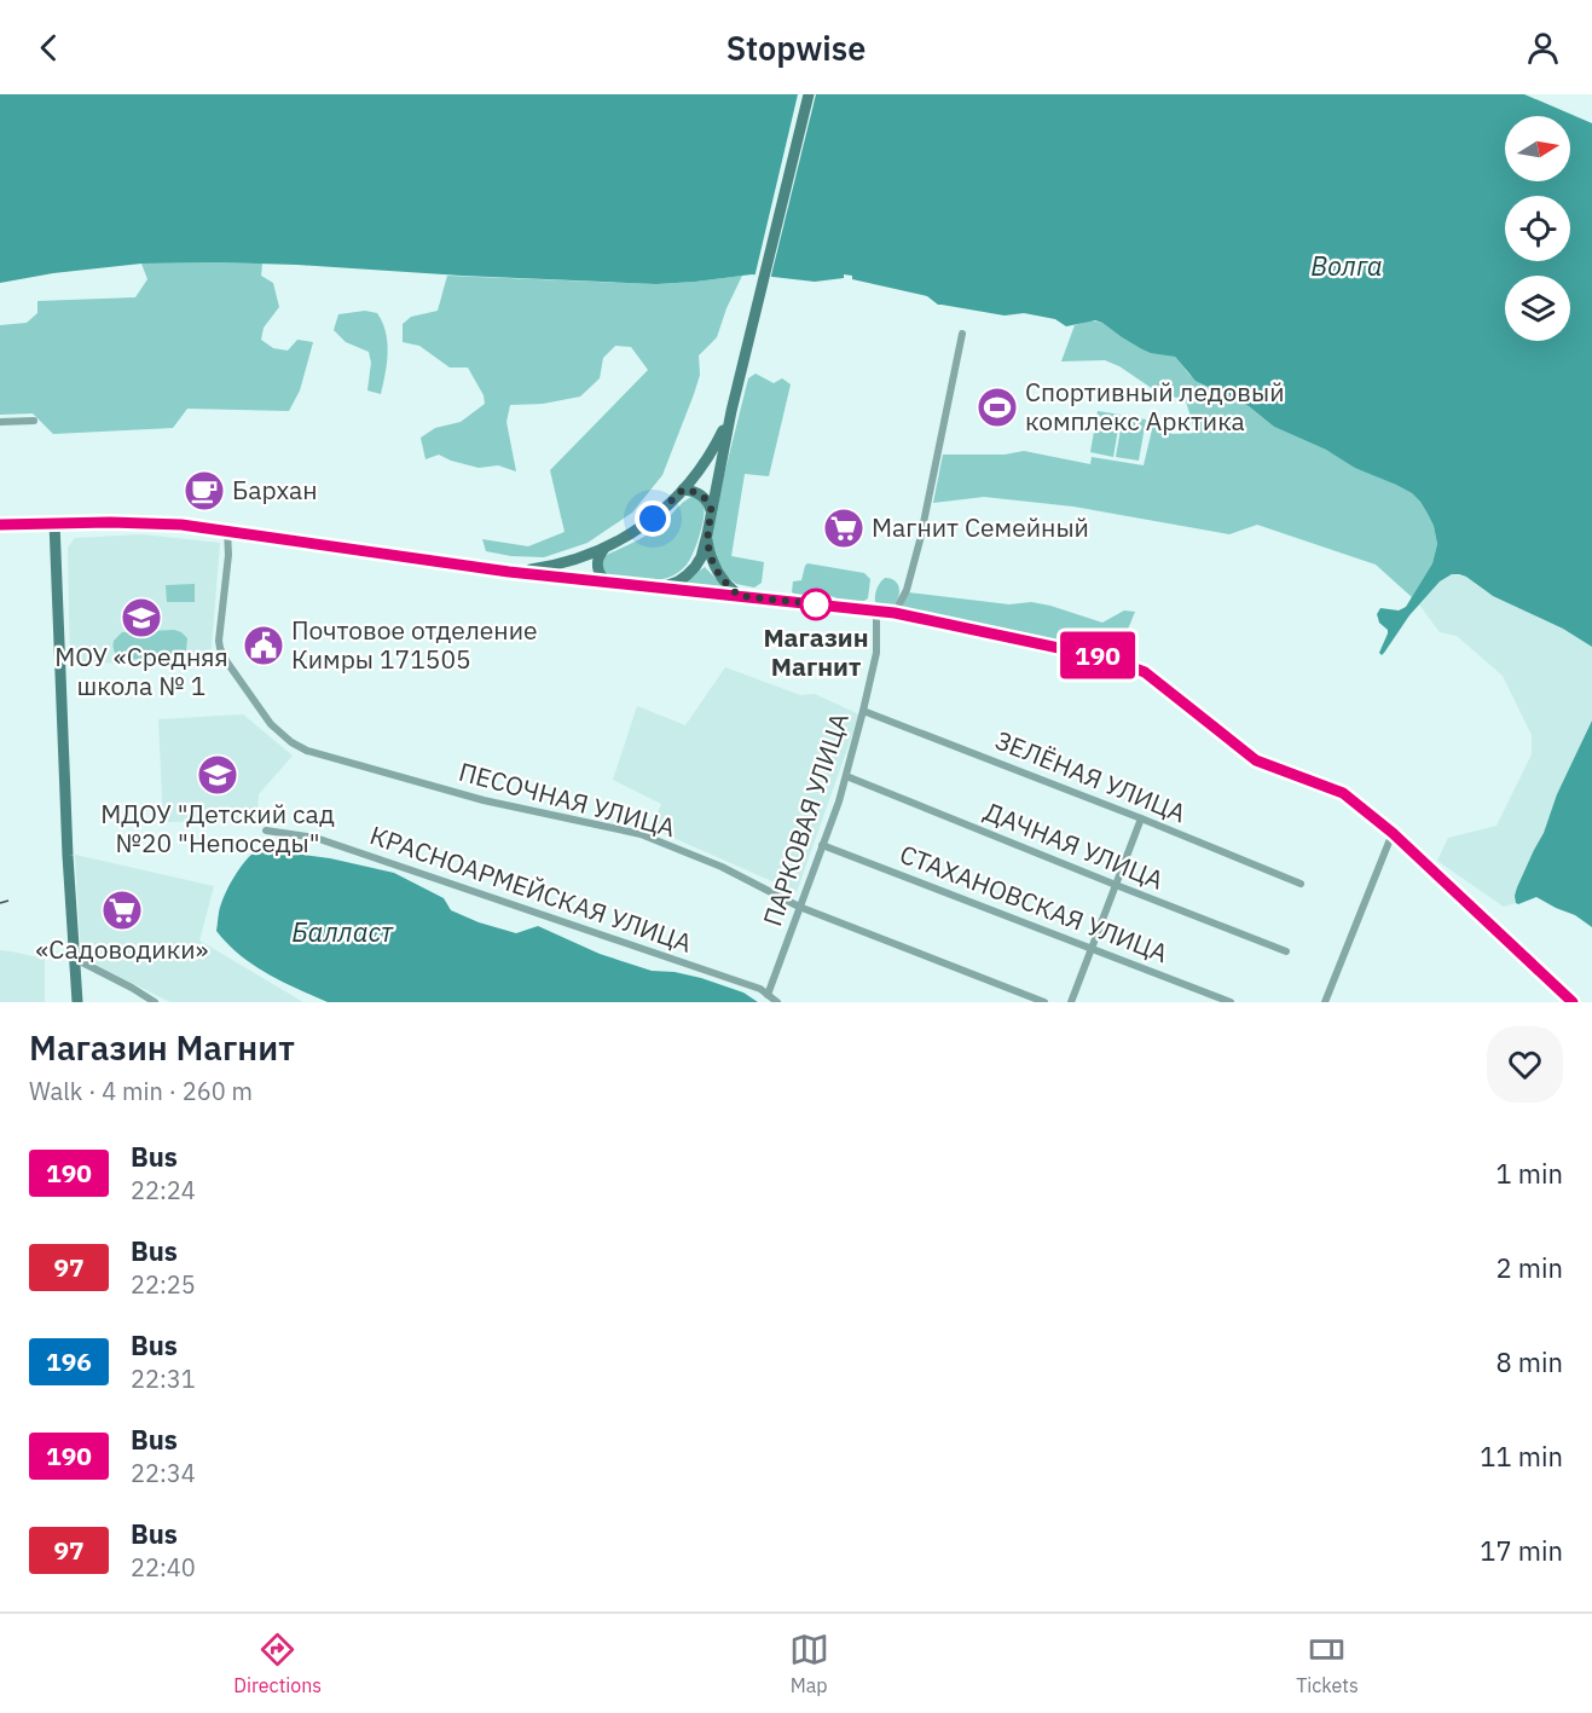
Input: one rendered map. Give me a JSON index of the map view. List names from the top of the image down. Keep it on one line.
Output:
{"streets":{"street":["ЗЕЛЁНАЯ УЛИЦА","ПЕСОЧНАЯ УЛИЦА","ПАРКОВАЯ УЛИЦА","ДАЧНАЯ УЛИЦА","КРАСНОАРМЕЙСКАЯ УЛИЦА","СТАХАНОВСКАЯ УЛИЦА"]},"crossings":[["ЗЕЛЁНАЯ УЛИЦА","ПАРКОВАЯ УЛИЦА"],["ПЕСОЧНАЯ УЛИЦА","ПАРКОВАЯ УЛИЦА"],["ПАРКОВАЯ УЛИЦА","ДАЧНАЯ УЛИЦА"],["ПАРКОВАЯ УЛИЦА","КРАСНОАРМЕЙСКАЯ УЛИЦА"],["ПАРКОВАЯ УЛИЦА","СТАХАНОВСКАЯ УЛИЦА"]],"water":["Волга","Балласт"],"places":{"sports":["Спортивный ледовый комплекс Арктика"],"cafe":["Бархан"],"supermarket":["Магнит Семейный","«Садоводики»"],"other":["Магазин Магнит"],"school or university":["МОУ «Средняя школа № 1","МДОУ \"Детский сад №20 \"Непоседы\""],"public building":["Почтовое отделение Кимры 171505"]},"lines":["bus line 190"],"north":"right","page":{"header":"Stopwise","on_map":"190","heading":["Магазин Магнит","Walk · 4 min · 260 m"],"list":[{"mark":"190","name":"Bus","note":"22:24","value":"1 min"},{"mark":"97","name":"Bus","note":"22:25","value":"2 min"},{"mark":"196","name":"Bus","note":"22:31","value":"8 min"},{"mark":"190","name":"Bus","note":"22:34","value":"11 min"},{"mark":"97","name":"Bus","note":"22:40","value":"17 min"}],"tabs":["Directions","Map","Tickets"]}}
